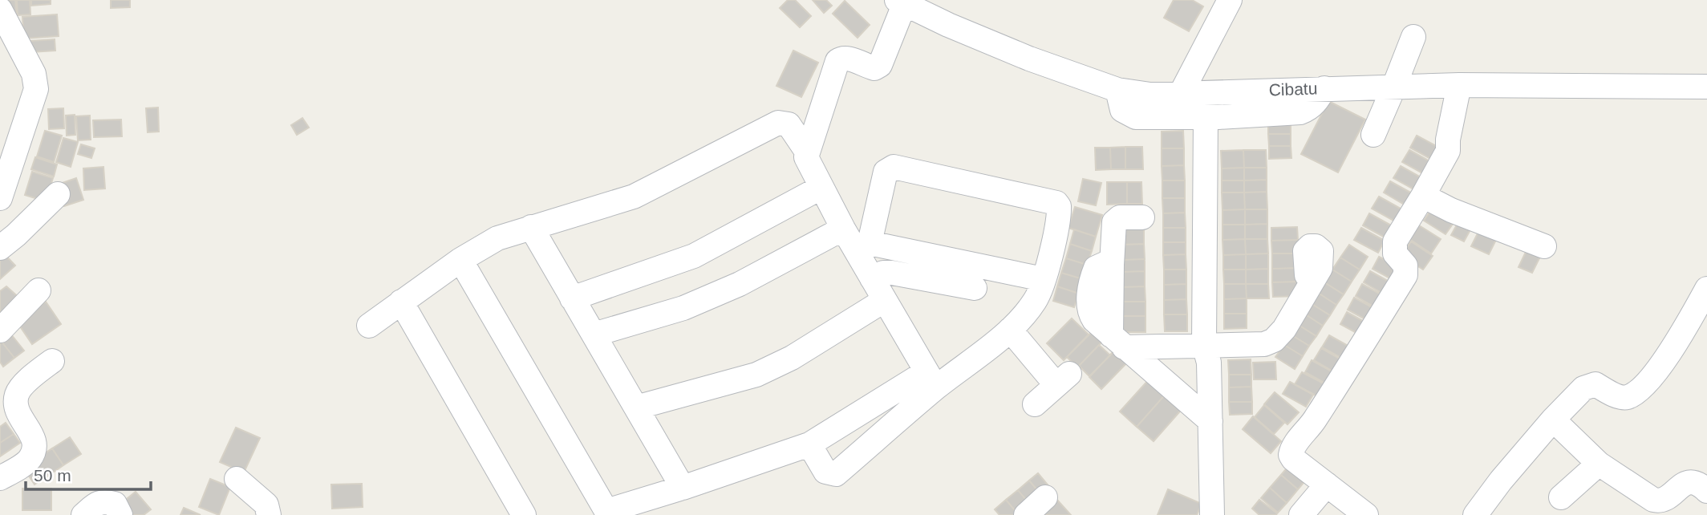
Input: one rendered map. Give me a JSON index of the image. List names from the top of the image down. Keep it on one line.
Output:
{"streets":{"street":["Cibatu"]},"scale_bar":"50 m"}
